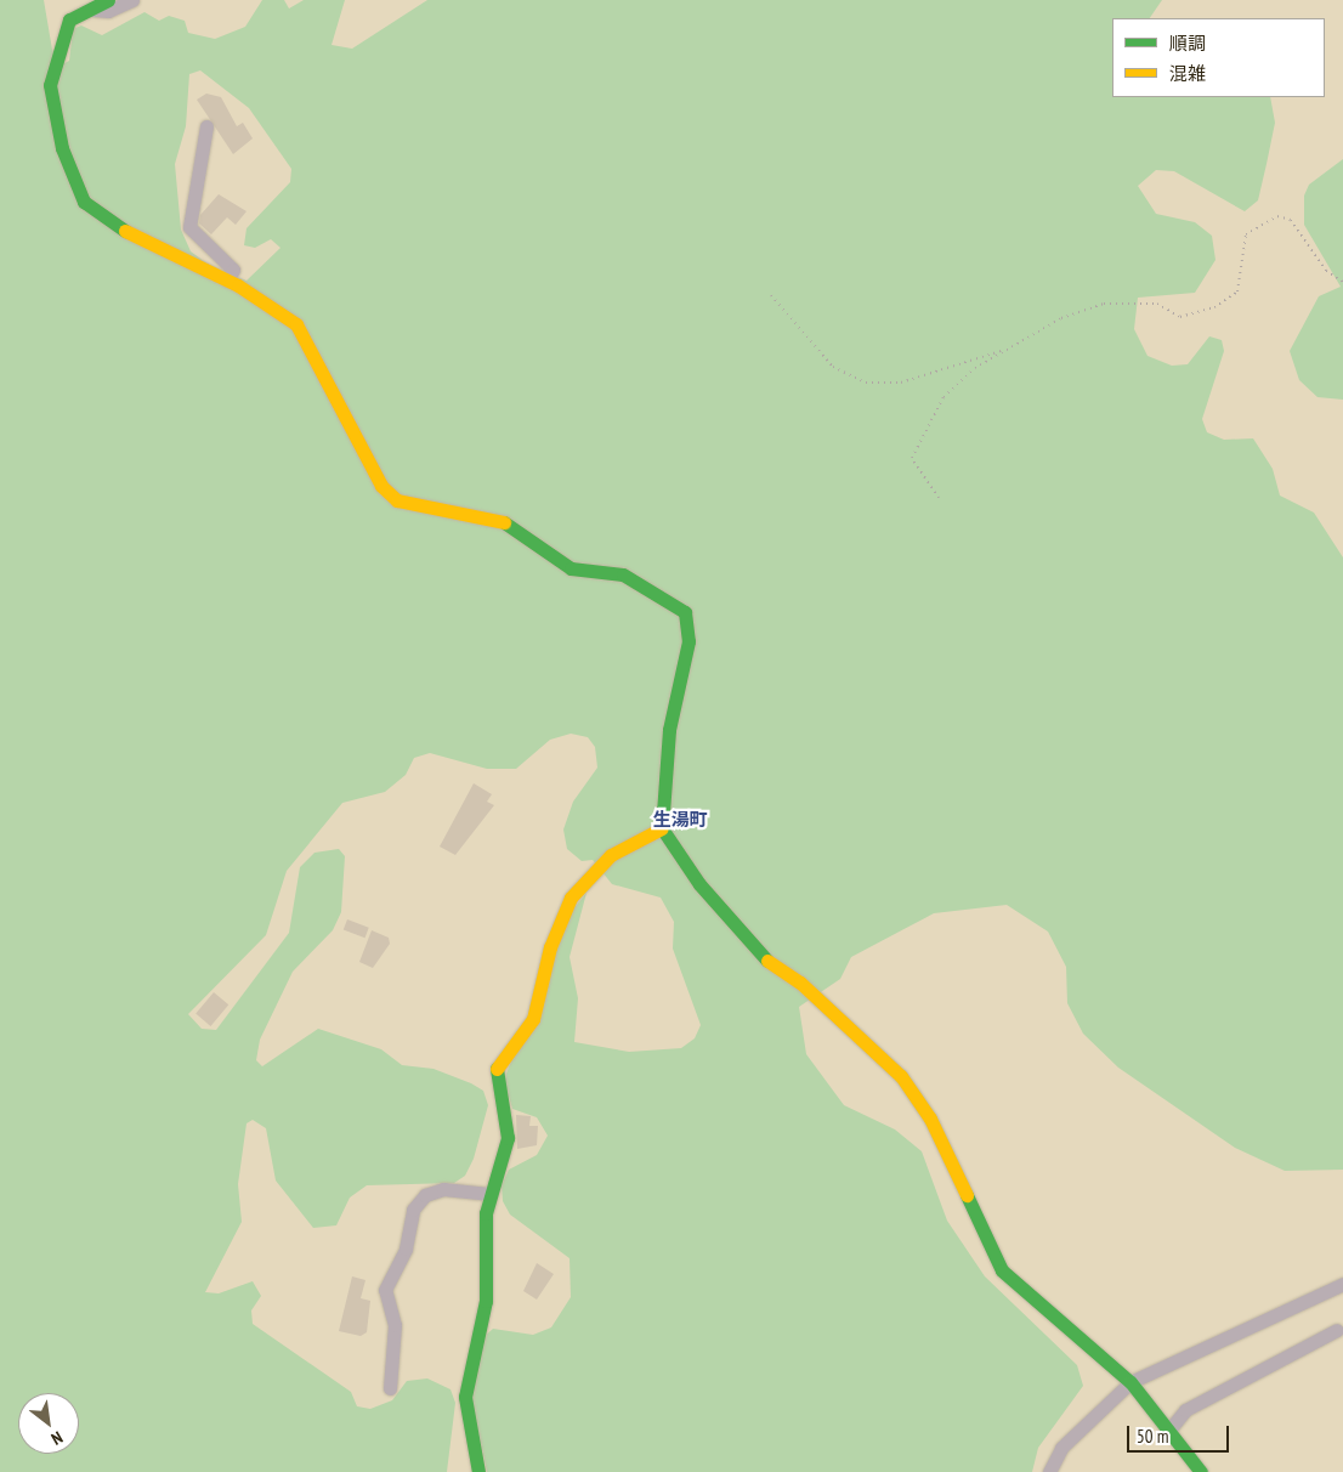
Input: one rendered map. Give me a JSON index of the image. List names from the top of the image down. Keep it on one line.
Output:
{"districts":["生湯町"],"legend":["順調","混雑"],"scale_bar":"50 m","north":"bottom right"}
